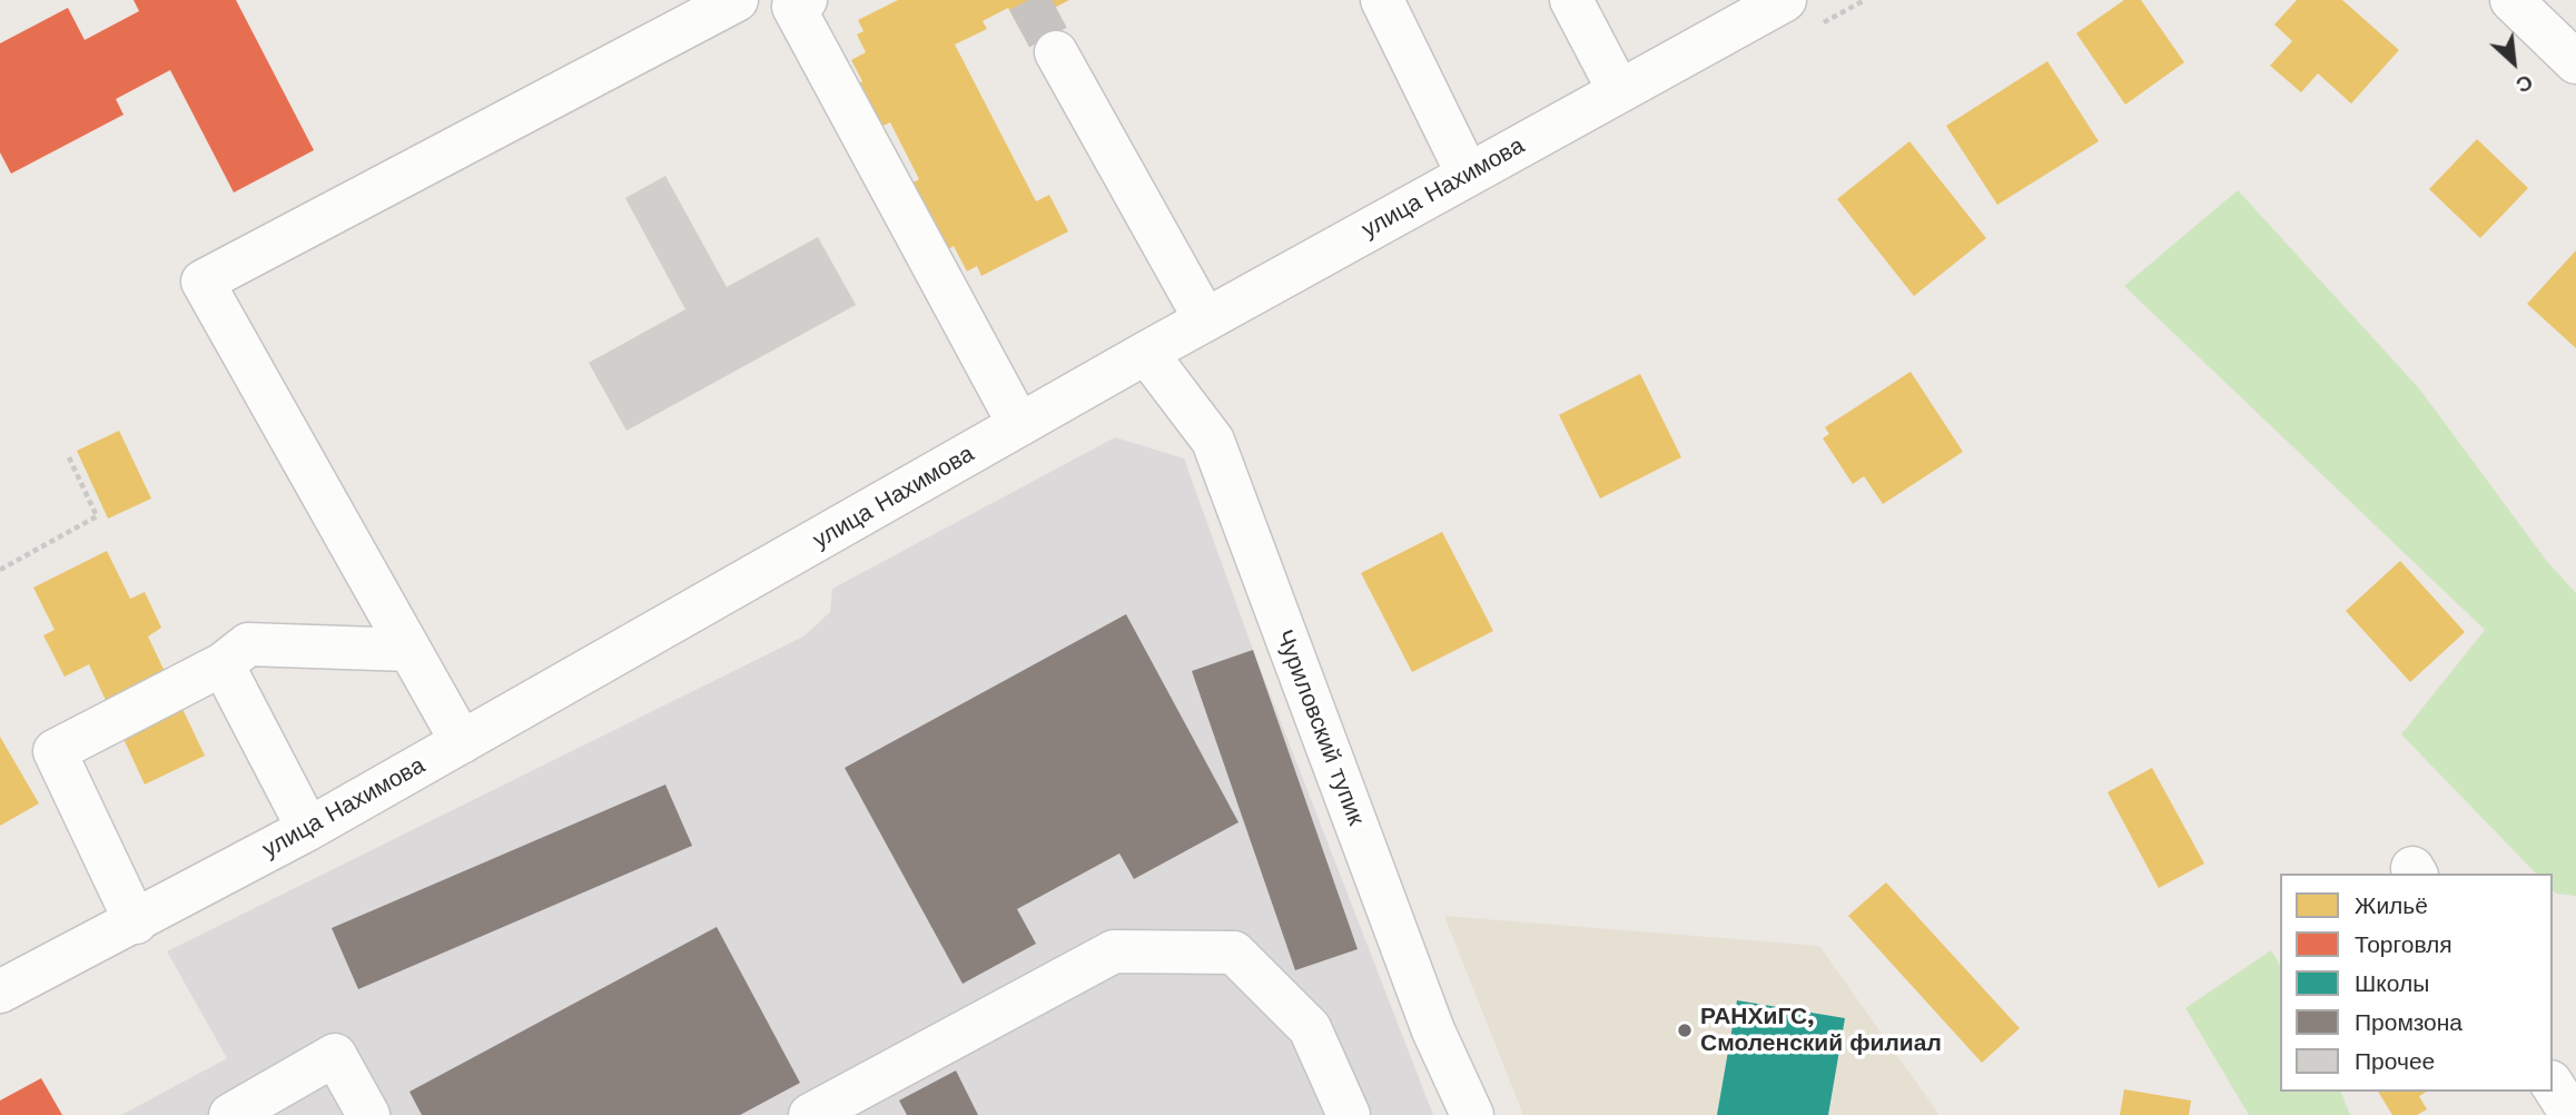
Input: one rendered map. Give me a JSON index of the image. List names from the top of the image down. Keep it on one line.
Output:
{"streets":{"street":["улица Нахимова","Чуриловский тупик"]},"crossings":[["улица Нахимова","Чуриловский тупик"]],"places":["РАНХиГС, Смоленский филиал"],"legend":["Жильё","Торговля","Школы","Промзона","Прочее"],"north":"bottom right"}
